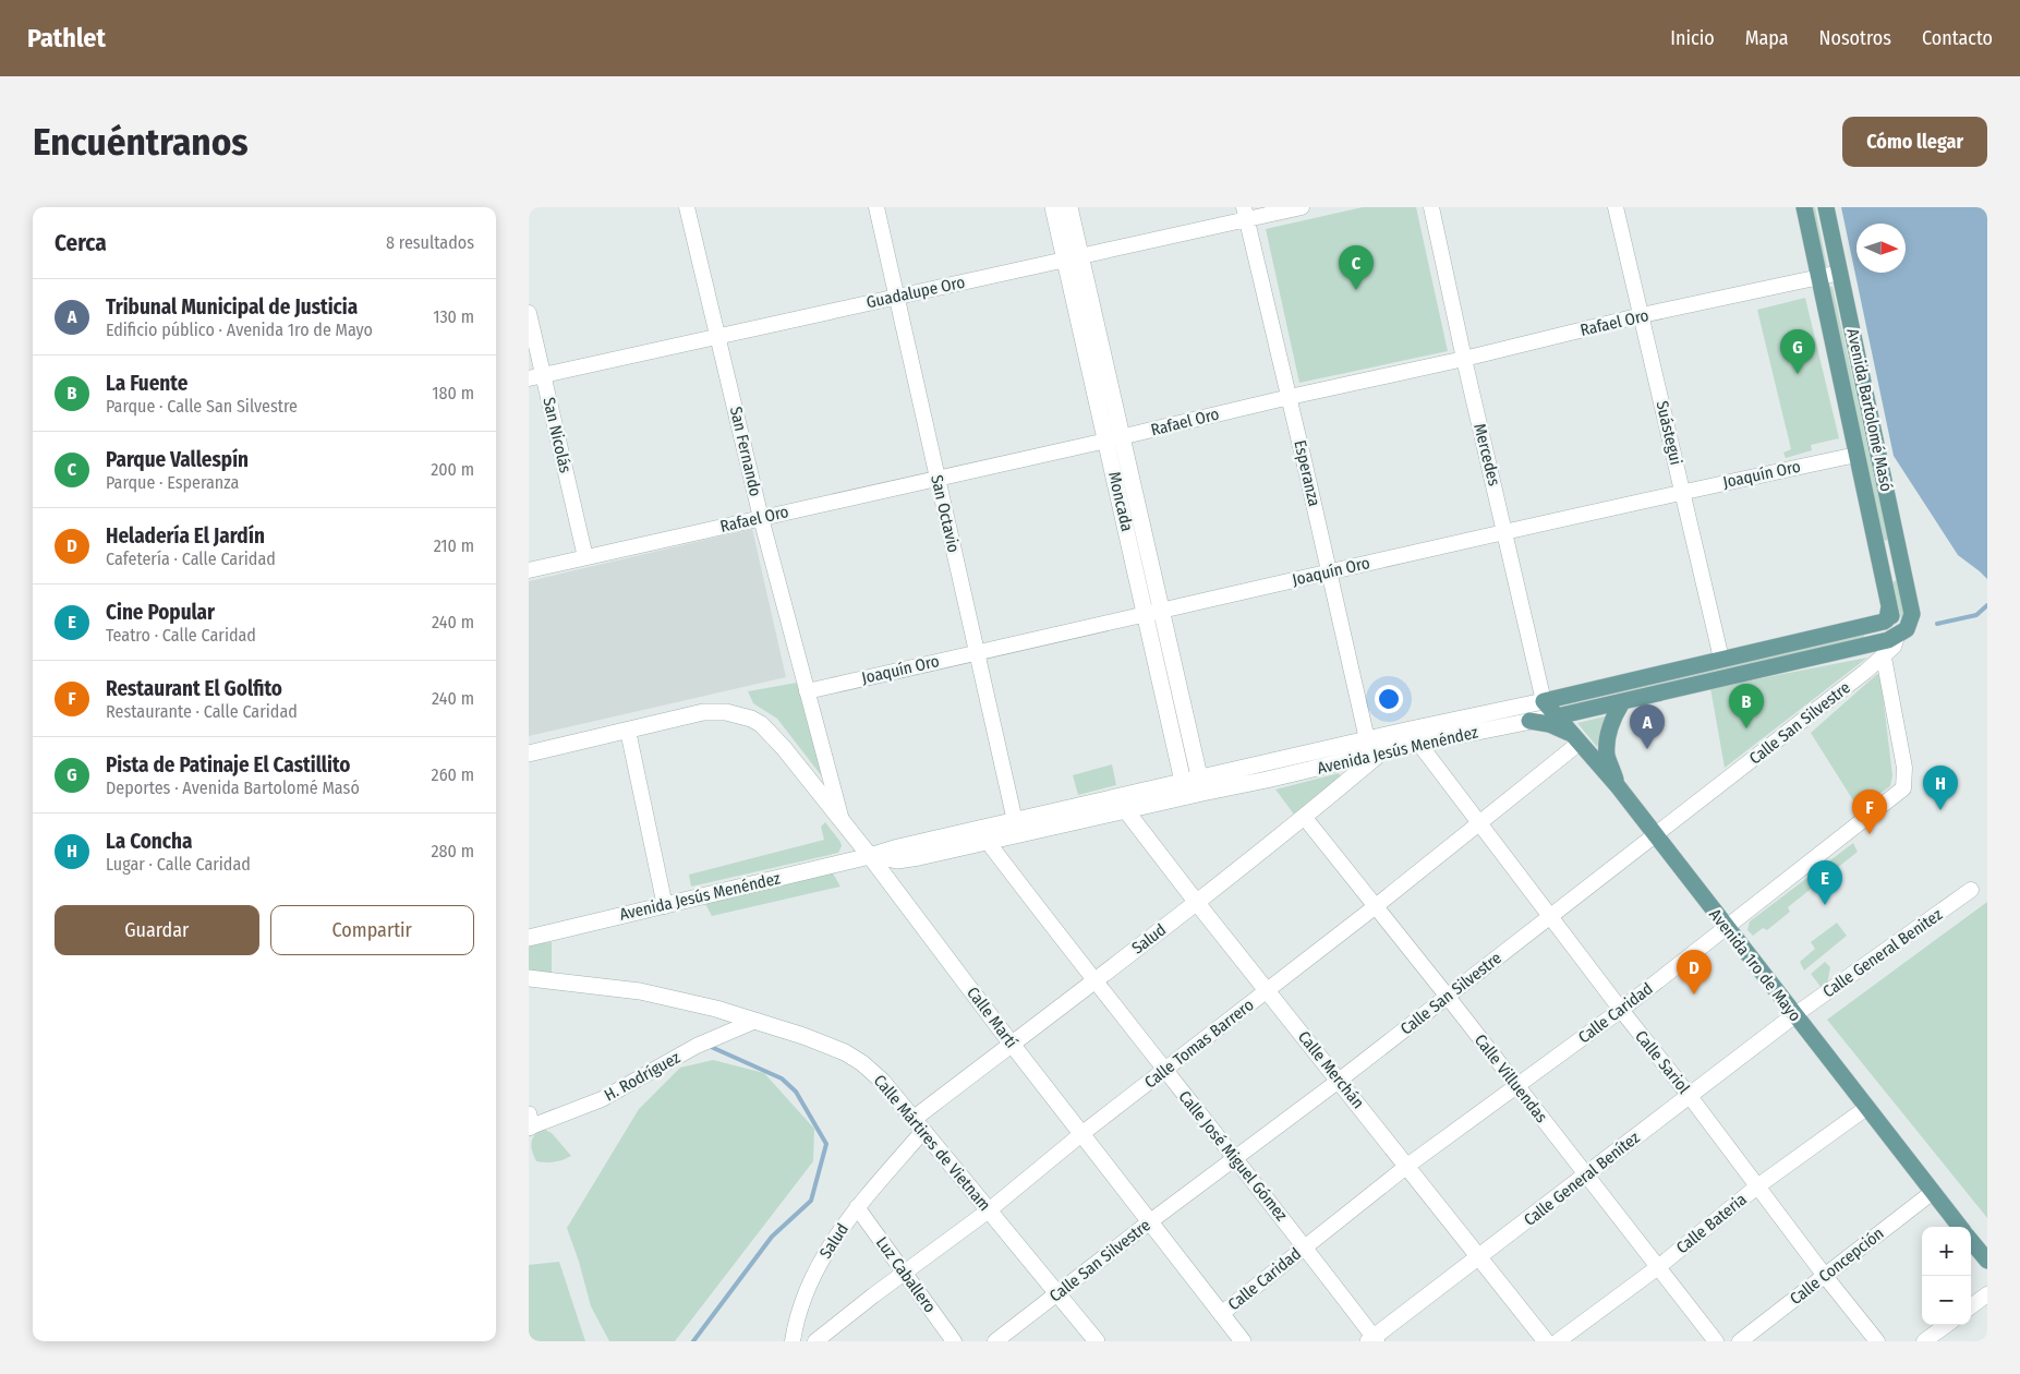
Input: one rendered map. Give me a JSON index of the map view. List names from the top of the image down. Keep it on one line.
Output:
{"streets":{"main road":["Avenida Bartolomé Masó","Moncada","Avenida Jesús Menéndez","Salud","Avenida 1ro de Mayo","Calle Martí","Calle Merchán","Calle Mártires de Vietnam","Calle General Benítez"],"street":["Guadalupe Oro","Rafael Oro","Suástegui","San Nicolás","San Fernando","Mercedes","Esperanza","Joaquín Oro","San Octavio","Calle San Silvestre","Calle General Benitez","Calle Caridad","Calle Tomas Barrero","Calle Sariol","H. Rodríguez","Calle Villuendas","Calle José Miguel Gómez","Calle Bateria","Calle Concepción","Luz Caballero"]},"crossings":[["Guadalupe Oro","San Nicolás"],["Guadalupe Oro","San Fernando"],["Guadalupe Oro","Esperanza"],["Guadalupe Oro","Moncada"],["Guadalupe Oro","San Octavio"],["Rafael Oro","Avenida Bartolomé Masó"],["Rafael Oro","Suástegui"],["Rafael Oro","San Nicolás"],["Rafael Oro","San Fernando"],["Rafael Oro","Mercedes"],["Rafael Oro","Esperanza"],["Rafael Oro","Moncada"],["Rafael Oro","San Octavio"],["Avenida Bartolomé Masó","Joaquín Oro"],["Avenida Bartolomé Masó","Calle San Silvestre"],["Avenida Bartolomé Masó","Avenida Jesús Menéndez"],["Suástegui","Joaquín Oro"],["Suástegui","Avenida Jesús Menéndez"],["San Fernando","Joaquín Oro"],["San Fernando","Calle Martí"],["Mercedes","Joaquín Oro"],["Mercedes","Avenida Jesús Menéndez"],["Mercedes","Avenida 1ro de Mayo"],["Esperanza","Joaquín Oro"],["Esperanza","Avenida Jesús Menéndez"],["Joaquín Oro","Moncada"],["Joaquín Oro","San Octavio"],["Moncada","Avenida Jesús Menéndez"],["San Octavio","Avenida Jesús Menéndez"],["Calle San Silvestre","Avenida Jesús Menéndez"],["Calle San Silvestre","Avenida 1ro de Mayo"],["Calle San Silvestre","Calle Caridad"],["Calle San Silvestre","Calle Martí"],["Calle San Silvestre","Calle Sariol"],["Calle San Silvestre","Calle Merchán"],["Calle San Silvestre","Calle Villuendas"],["Calle San Silvestre","Calle Mártires de Vietnam"],["Calle San Silvestre","Calle José Miguel Gómez"],["Avenida Jesús Menéndez","Salud"],["Avenida Jesús Menéndez","Avenida 1ro de Mayo"],["Avenida Jesús Menéndez","Calle Martí"],["Avenida Jesús Menéndez","Calle Sariol"],["Avenida Jesús Menéndez","Calle Merchán"],["Avenida Jesús Menéndez","Calle José Miguel Gómez"],["Salud","Calle Martí"],["Salud","Calle Merchán"],["Salud","Calle Villuendas"],["Salud","Calle Mártires de Vietnam"],["Salud","Calle José Miguel Gómez"],["Salud","Luz Caballero"],["Calle General Benitez","Avenida 1ro de Mayo"],["Calle General Benitez","Calle General Benítez"],["Avenida 1ro de Mayo","Calle Caridad"],["Avenida 1ro de Mayo","Calle Tomas Barrero"],["Avenida 1ro de Mayo","Calle General Benítez"],["Avenida 1ro de Mayo","Calle Bateria"],["Avenida 1ro de Mayo","Calle Concepción"],["Calle Caridad","Calle Martí"],["Calle Caridad","Calle Sariol"],["Calle Caridad","Calle Merchán"],["Calle Caridad","Calle Villuendas"],["Calle Caridad","Calle José Miguel Gómez"],["Calle Martí","Calle Tomas Barrero"],["Calle Tomas Barrero","Calle Sariol"],["Calle Tomas Barrero","Calle Merchán"],["Calle Tomas Barrero","Calle Villuendas"],["Calle Tomas Barrero","Calle Mártires de Vietnam"],["Calle Tomas Barrero","Calle José Miguel Gómez"],["Calle Tomas Barrero","Luz Caballero"],["Calle Sariol","Calle General Benítez"],["Calle Sariol","Calle Bateria"],["Calle Sariol","Calle Concepción"],["Calle Merchán","Calle General Benítez"],["H. Rodríguez","Calle Mártires de Vietnam"],["Calle Villuendas","Calle General Benítez"],["Calle Villuendas","Calle Bateria"],["Calle José Miguel Gómez","Calle General Benítez"]],"north":"right","page":{"header":"Pathlet","nav":["Inicio","Mapa","Nosotros","Contacto"],"buttons":["Cómo llegar",["Guardar","Compartir"]],"title":"Encuéntranos","heading":["Cerca","8 resultados"],"pins":["C","G","B","A","H","F","E","D"],"list":[{"mark":"A","name":"Tribunal Municipal de Justicia","note":"Edificio público · Avenida 1ro de Mayo","value":"130 m"},{"mark":"B","name":"La Fuente","note":"Parque · Calle San Silvestre","value":"180 m"},{"mark":"C","name":"Parque Vallespín","note":"Parque · Esperanza","value":"200 m"},{"mark":"D","name":"Heladería El Jardín","note":"Cafetería · Calle Caridad","value":"210 m"},{"mark":"E","name":"Cine Popular","note":"Teatro · Calle Caridad","value":"240 m"},{"mark":"F","name":"Restaurant El Golfito","note":"Restaurante · Calle Caridad","value":"240 m"},{"mark":"G","name":"Pista de Patinaje El Castillito","note":"Deportes · Avenida Bartolomé Masó","value":"260 m"},{"mark":"H","name":"La Concha","note":"Lugar · Calle Caridad","value":"280 m"}],"map_buttons":["+","−"]}}
